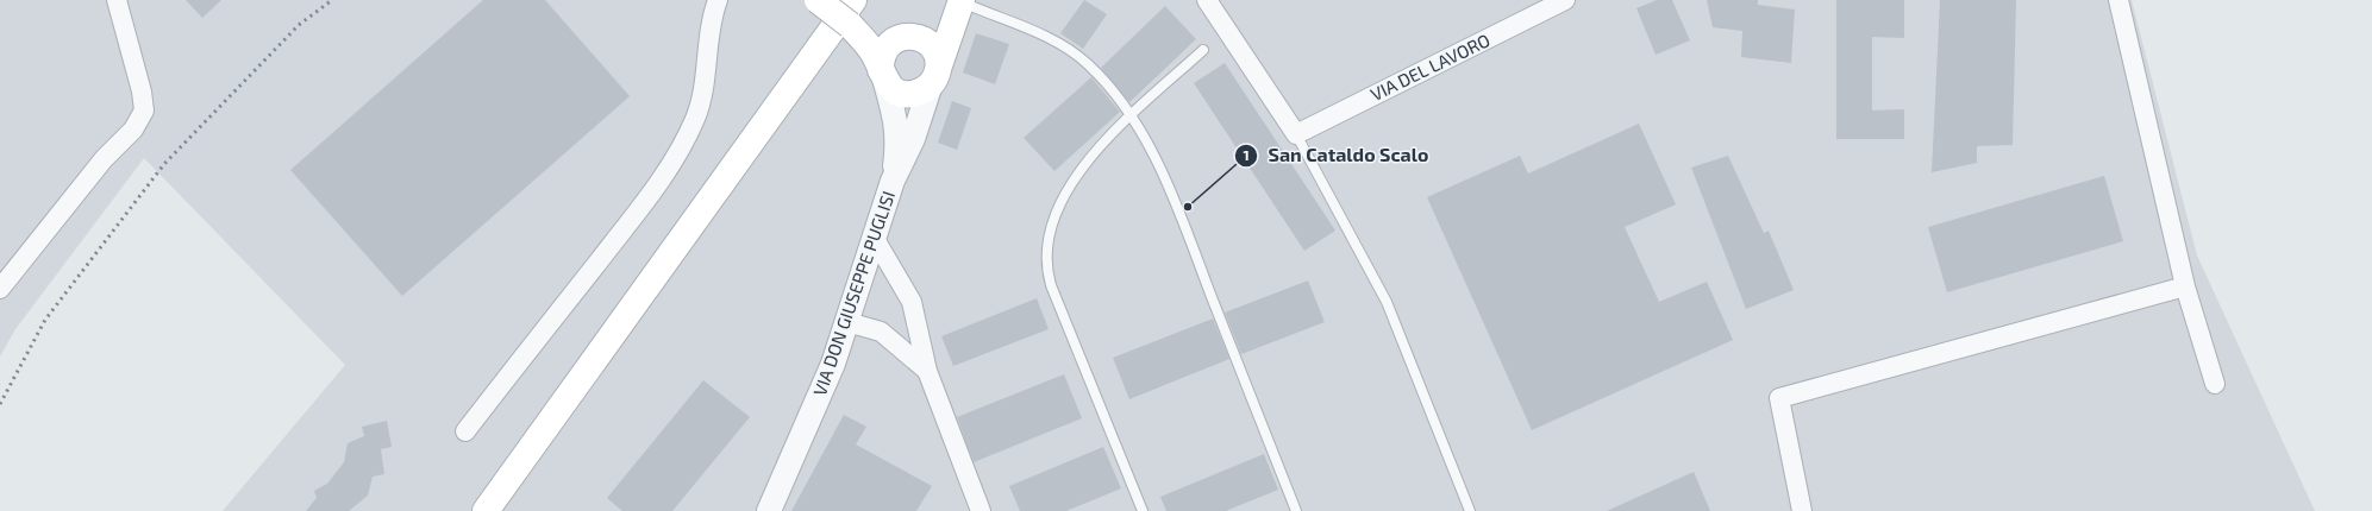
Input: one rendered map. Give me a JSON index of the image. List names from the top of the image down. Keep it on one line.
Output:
{"streets":{"street":["VIA DEL LAVORO","VIA DON GIUSEPPE PUGLISI"]},"places":["San Cataldo Scalo"]}
